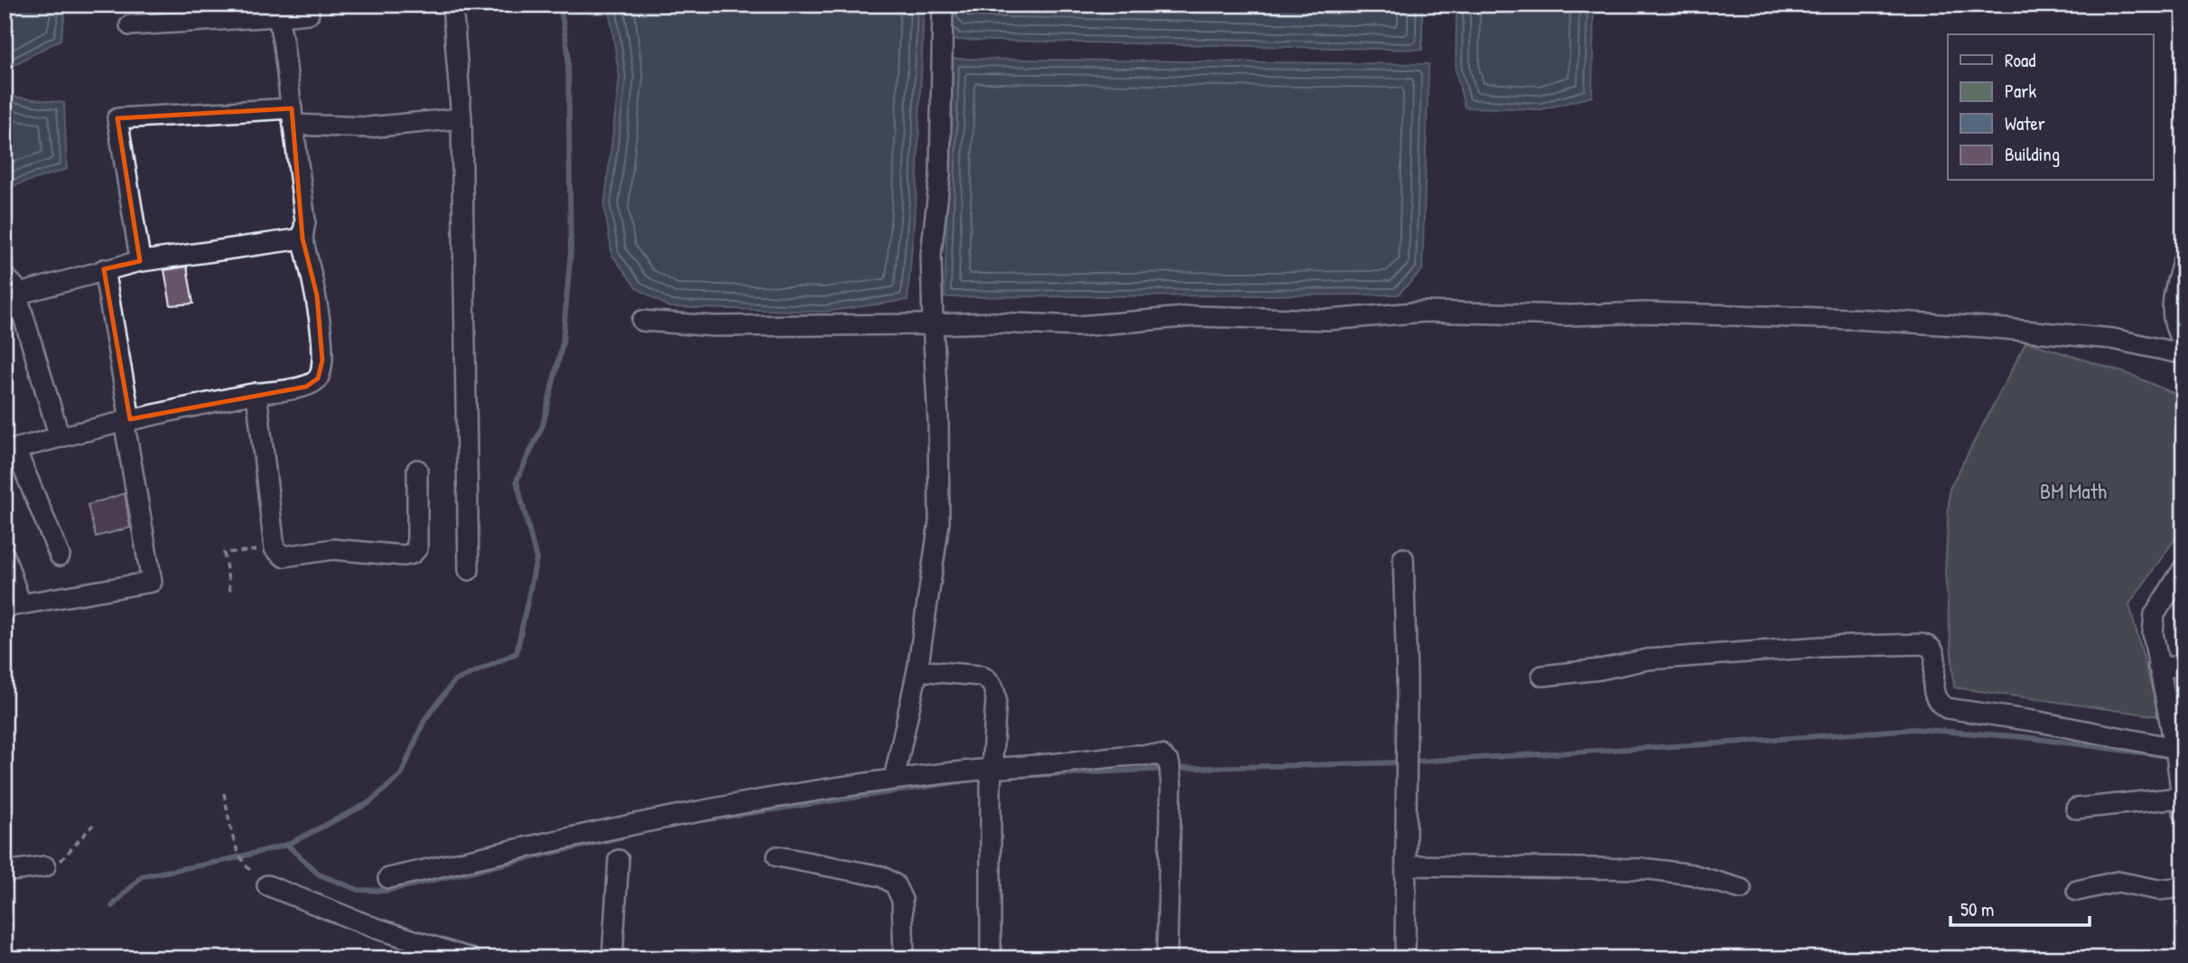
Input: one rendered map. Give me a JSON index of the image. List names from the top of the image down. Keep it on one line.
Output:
{"parks":["BM Math"],"legend":["Road","Park","Water","Building"],"scale_bar":"50 m"}
